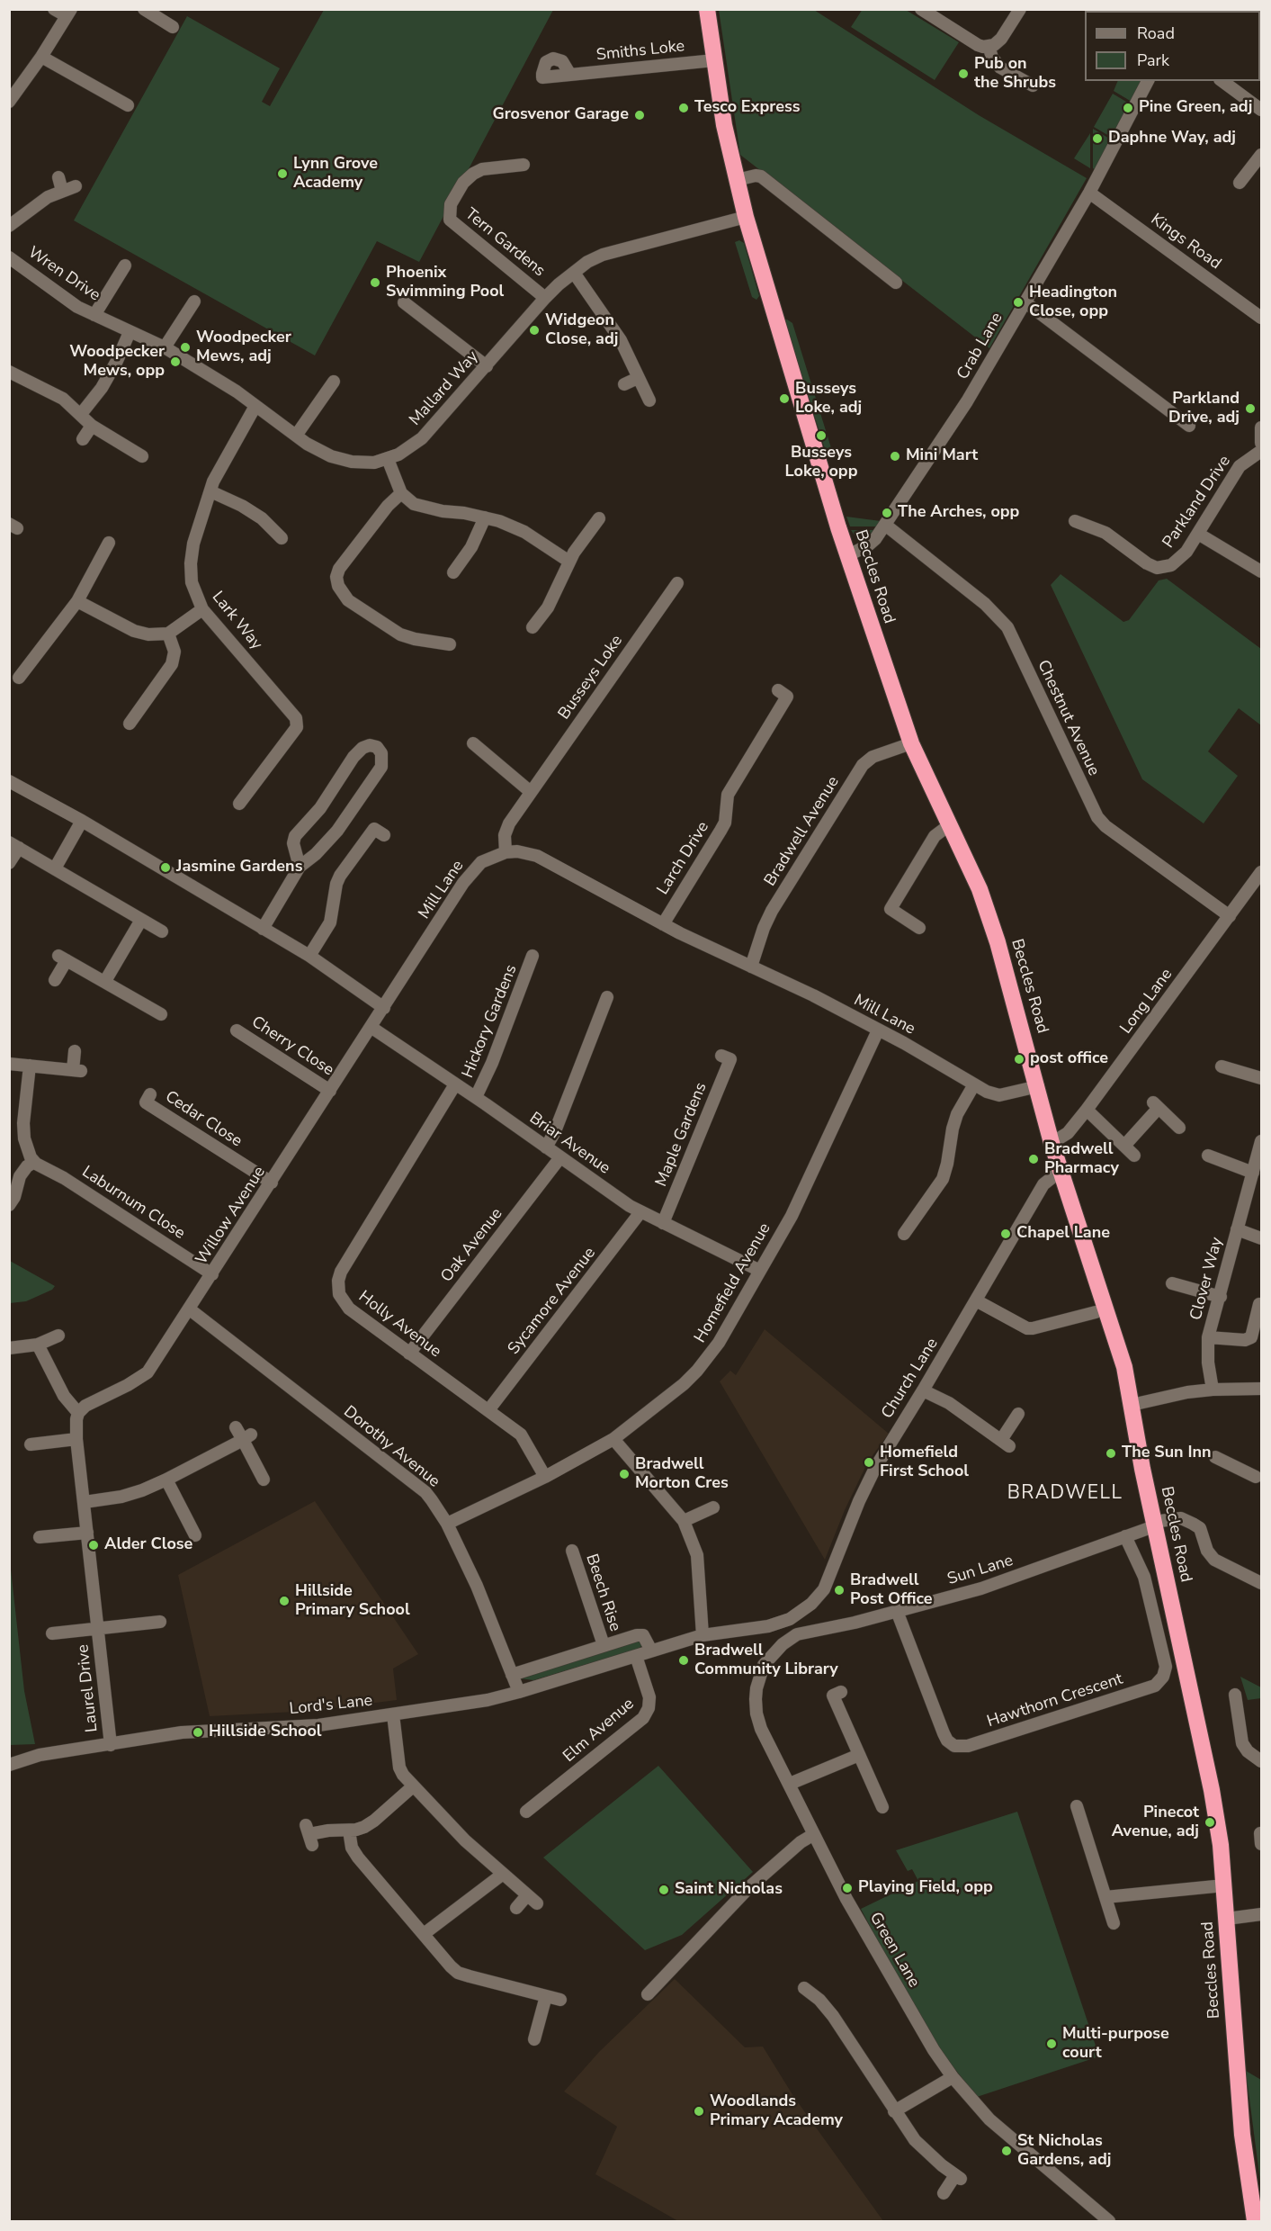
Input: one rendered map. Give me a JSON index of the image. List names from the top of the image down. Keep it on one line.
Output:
{"streets":{"highway":["Beccles Road"],"street":["Smiths Loke","Kings Road","Tern Gardens","Wren Drive","Crab Lane","Mallard Way","Parkland Drive","Lark Way","Busseys Loke","Chestnut Avenue","Bradwell Avenue","Larch Drive","Mill Lane","Long Lane","Hickory Gardens","Cherry Close","Cedar Close","Maple Gardens","Briar Avenue","Laburnum Close","Willow Avenue","Oak Avenue","Clover Way","Homefield Avenue","Sycamore Avenue","Holly Avenue","Church Lane","Dorothy Avenue","Sun Lane","Beech Rise","Laurel Drive","Hawthorn Crescent","Lord's Lane","Elm Avenue","Green Lane"]},"crossings":[["Smiths Loke","Beccles Road"],["Kings Road","Crab Lane"],["Tern Gardens","Mallard Way"],["Wren Drive","Mallard Way"],["Crab Lane","Beccles Road"],["Crab Lane","Chestnut Avenue"],["Mallard Way","Beccles Road"],["Mallard Way","Lark Way"],["Beccles Road","Bradwell Avenue"],["Beccles Road","Mill Lane"],["Beccles Road","Long Lane"],["Beccles Road","Church Lane"],["Beccles Road","Sun Lane"],["Busseys Loke","Mill Lane"],["Chestnut Avenue","Long Lane"],["Bradwell Avenue","Mill Lane"],["Larch Drive","Mill Lane"],["Mill Lane","Willow Avenue"],["Mill Lane","Homefield Avenue"],["Hickory Gardens","Briar Avenue"],["Cherry Close","Willow Avenue"],["Cedar Close","Willow Avenue"],["Maple Gardens","Briar Avenue"],["Briar Avenue","Willow Avenue"],["Briar Avenue","Oak Avenue"],["Briar Avenue","Homefield Avenue"],["Briar Avenue","Sycamore Avenue"],["Briar Avenue","Holly Avenue"],["Laburnum Close","Willow Avenue"],["Willow Avenue","Dorothy Avenue"],["Willow Avenue","Laurel Drive"],["Oak Avenue","Holly Avenue"],["Homefield Avenue","Holly Avenue"],["Homefield Avenue","Dorothy Avenue"],["Sycamore Avenue","Holly Avenue"],["Church Lane","Lord's Lane"],["Dorothy Avenue","Lord's Lane"],["Sun Lane","Hawthorn Crescent"],["Sun Lane","Green Lane"],["Laurel Drive","Lord's Lane"],["Lord's Lane","Elm Avenue"]],"districts":["BRADWELL"],"places":["Pub on the Shrubs","Tesco Express","Pine Green, adj","Grosvenor Garage","Daphne Way, adj","Lynn Grove Academy","Phoenix Swimming Pool","Headington Close, opp","Widgeon Close, adj","Woodpecker Mews, adj","Woodpecker Mews, opp","Busseys Loke, adj","Parkland Drive, adj","Busseys Loke, opp","Mini Mart","The Arches, opp","Jasmine Gardens","post office","Bradwell Pharmacy","Chapel Lane","The Sun Inn","Homefield First School","Bradwell Morton Cres","Alder Close","Bradwell Post Office","Hillside Primary School","Bradwell Community Library","Hillside School","Pinecot Avenue, adj","Playing Field, opp","Saint Nicholas","Multi-purpose court","Woodlands Primary Academy","St Nicholas Gardens, adj"],"legend":["Road","Park"]}
